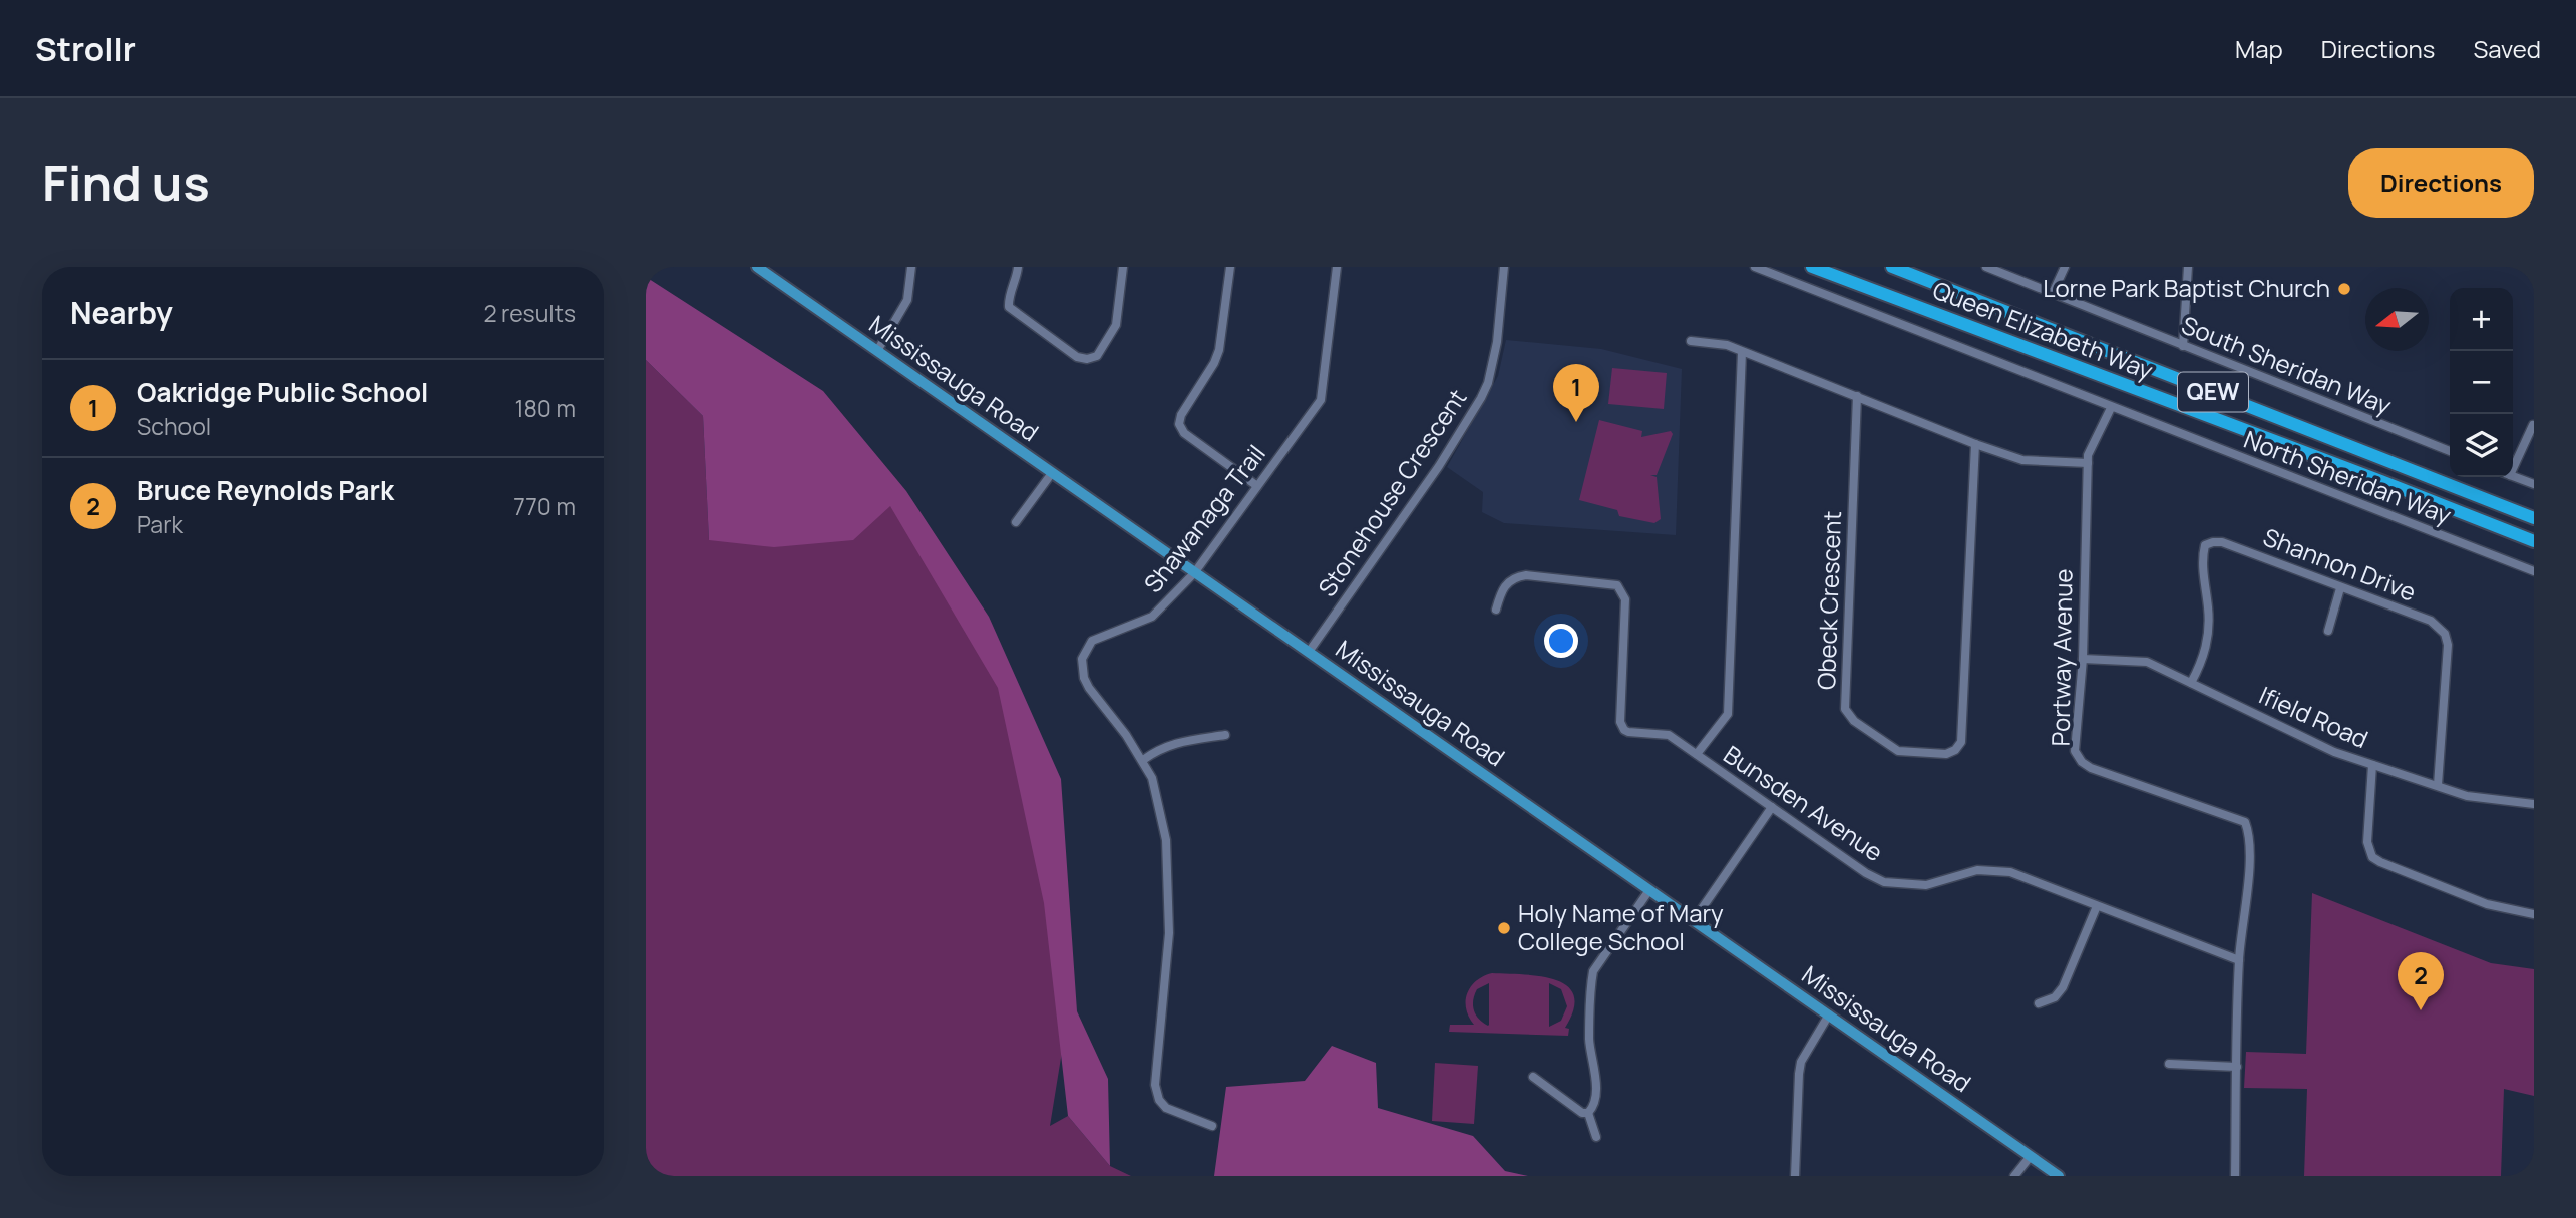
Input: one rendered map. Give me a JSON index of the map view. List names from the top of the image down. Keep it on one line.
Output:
{"streets":{"highway":["Queen Elizabeth Way","QEW"],"main road":["Mississauga Road"],"street":["South Sheridan Way","North Sheridan Way","Stonehouse Crescent","Shawanaga Trail","Shannon Drive","Obeck Crescent","Portway Avenue","Ifield Road","Bunsden Avenue"]},"crossings":[["Mississauga Road","Stonehouse Crescent"],["Mississauga Road","Shawanaga Trail"],["North Sheridan Way","Portway Avenue"],["Shannon Drive","Ifield Road"],["Portway Avenue","Ifield Road"],["Portway Avenue","Bunsden Avenue"]],"places":["Lorne Park Baptist Church","Holy Name of Mary College School"],"north":"left","page":{"header":"Strollr","nav":["Map","Directions","Saved"],"buttons":"Directions","title":"Find us","heading":["Nearby","2 results"],"map_buttons":["+","−"],"list":[{"mark":"1","name":"Oakridge Public School","note":"School","value":"180 m"},{"mark":"2","name":"Bruce Reynolds Park","note":"Park","value":"770 m"}],"pins":["1","2"]}}
